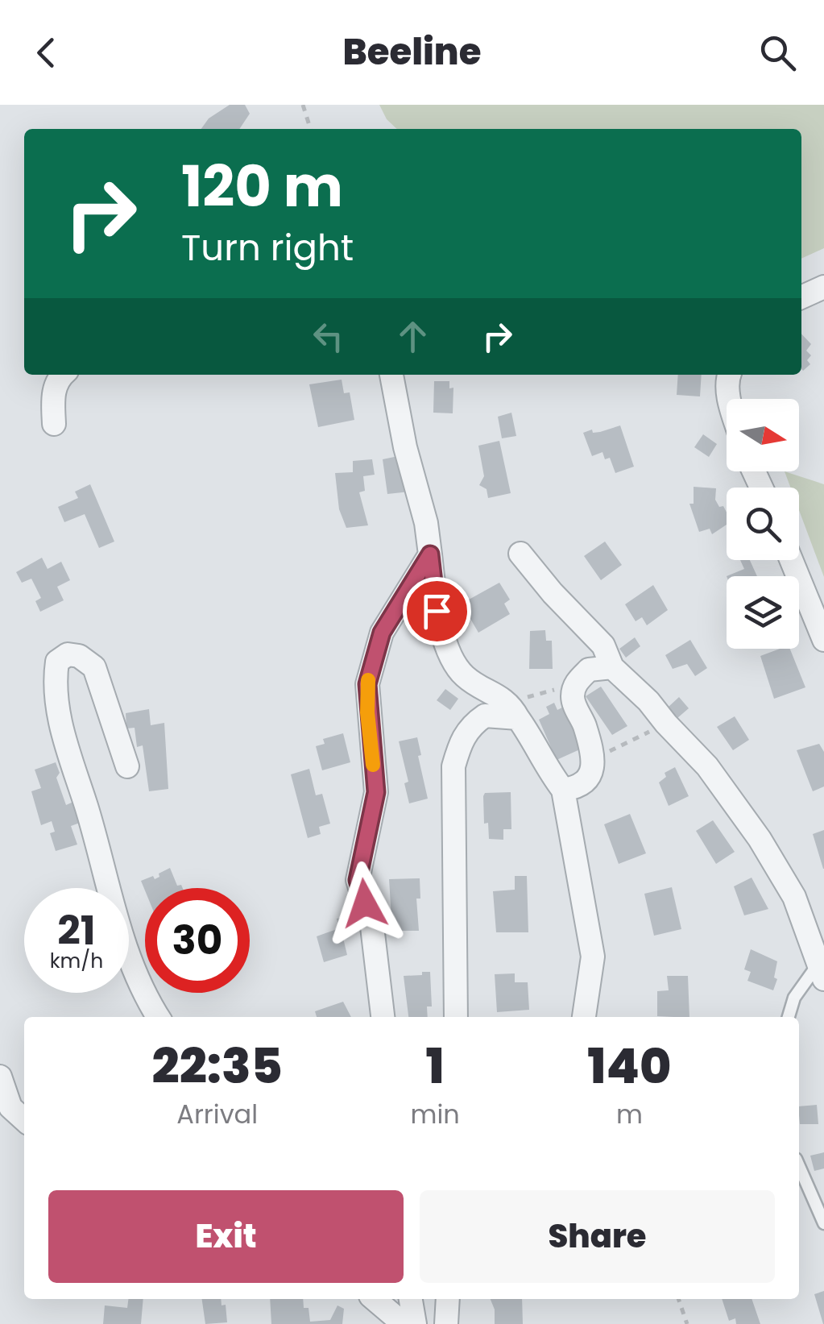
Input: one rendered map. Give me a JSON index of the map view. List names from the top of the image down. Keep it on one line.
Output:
{"north":"right","page":{"header":"Beeline","turn":["120 m","Turn right"],"speed":"21 km/h","limit":"30","eta":["22:35","Arrival","1","min","140","m"],"buttons":["Exit","Share"]}}
